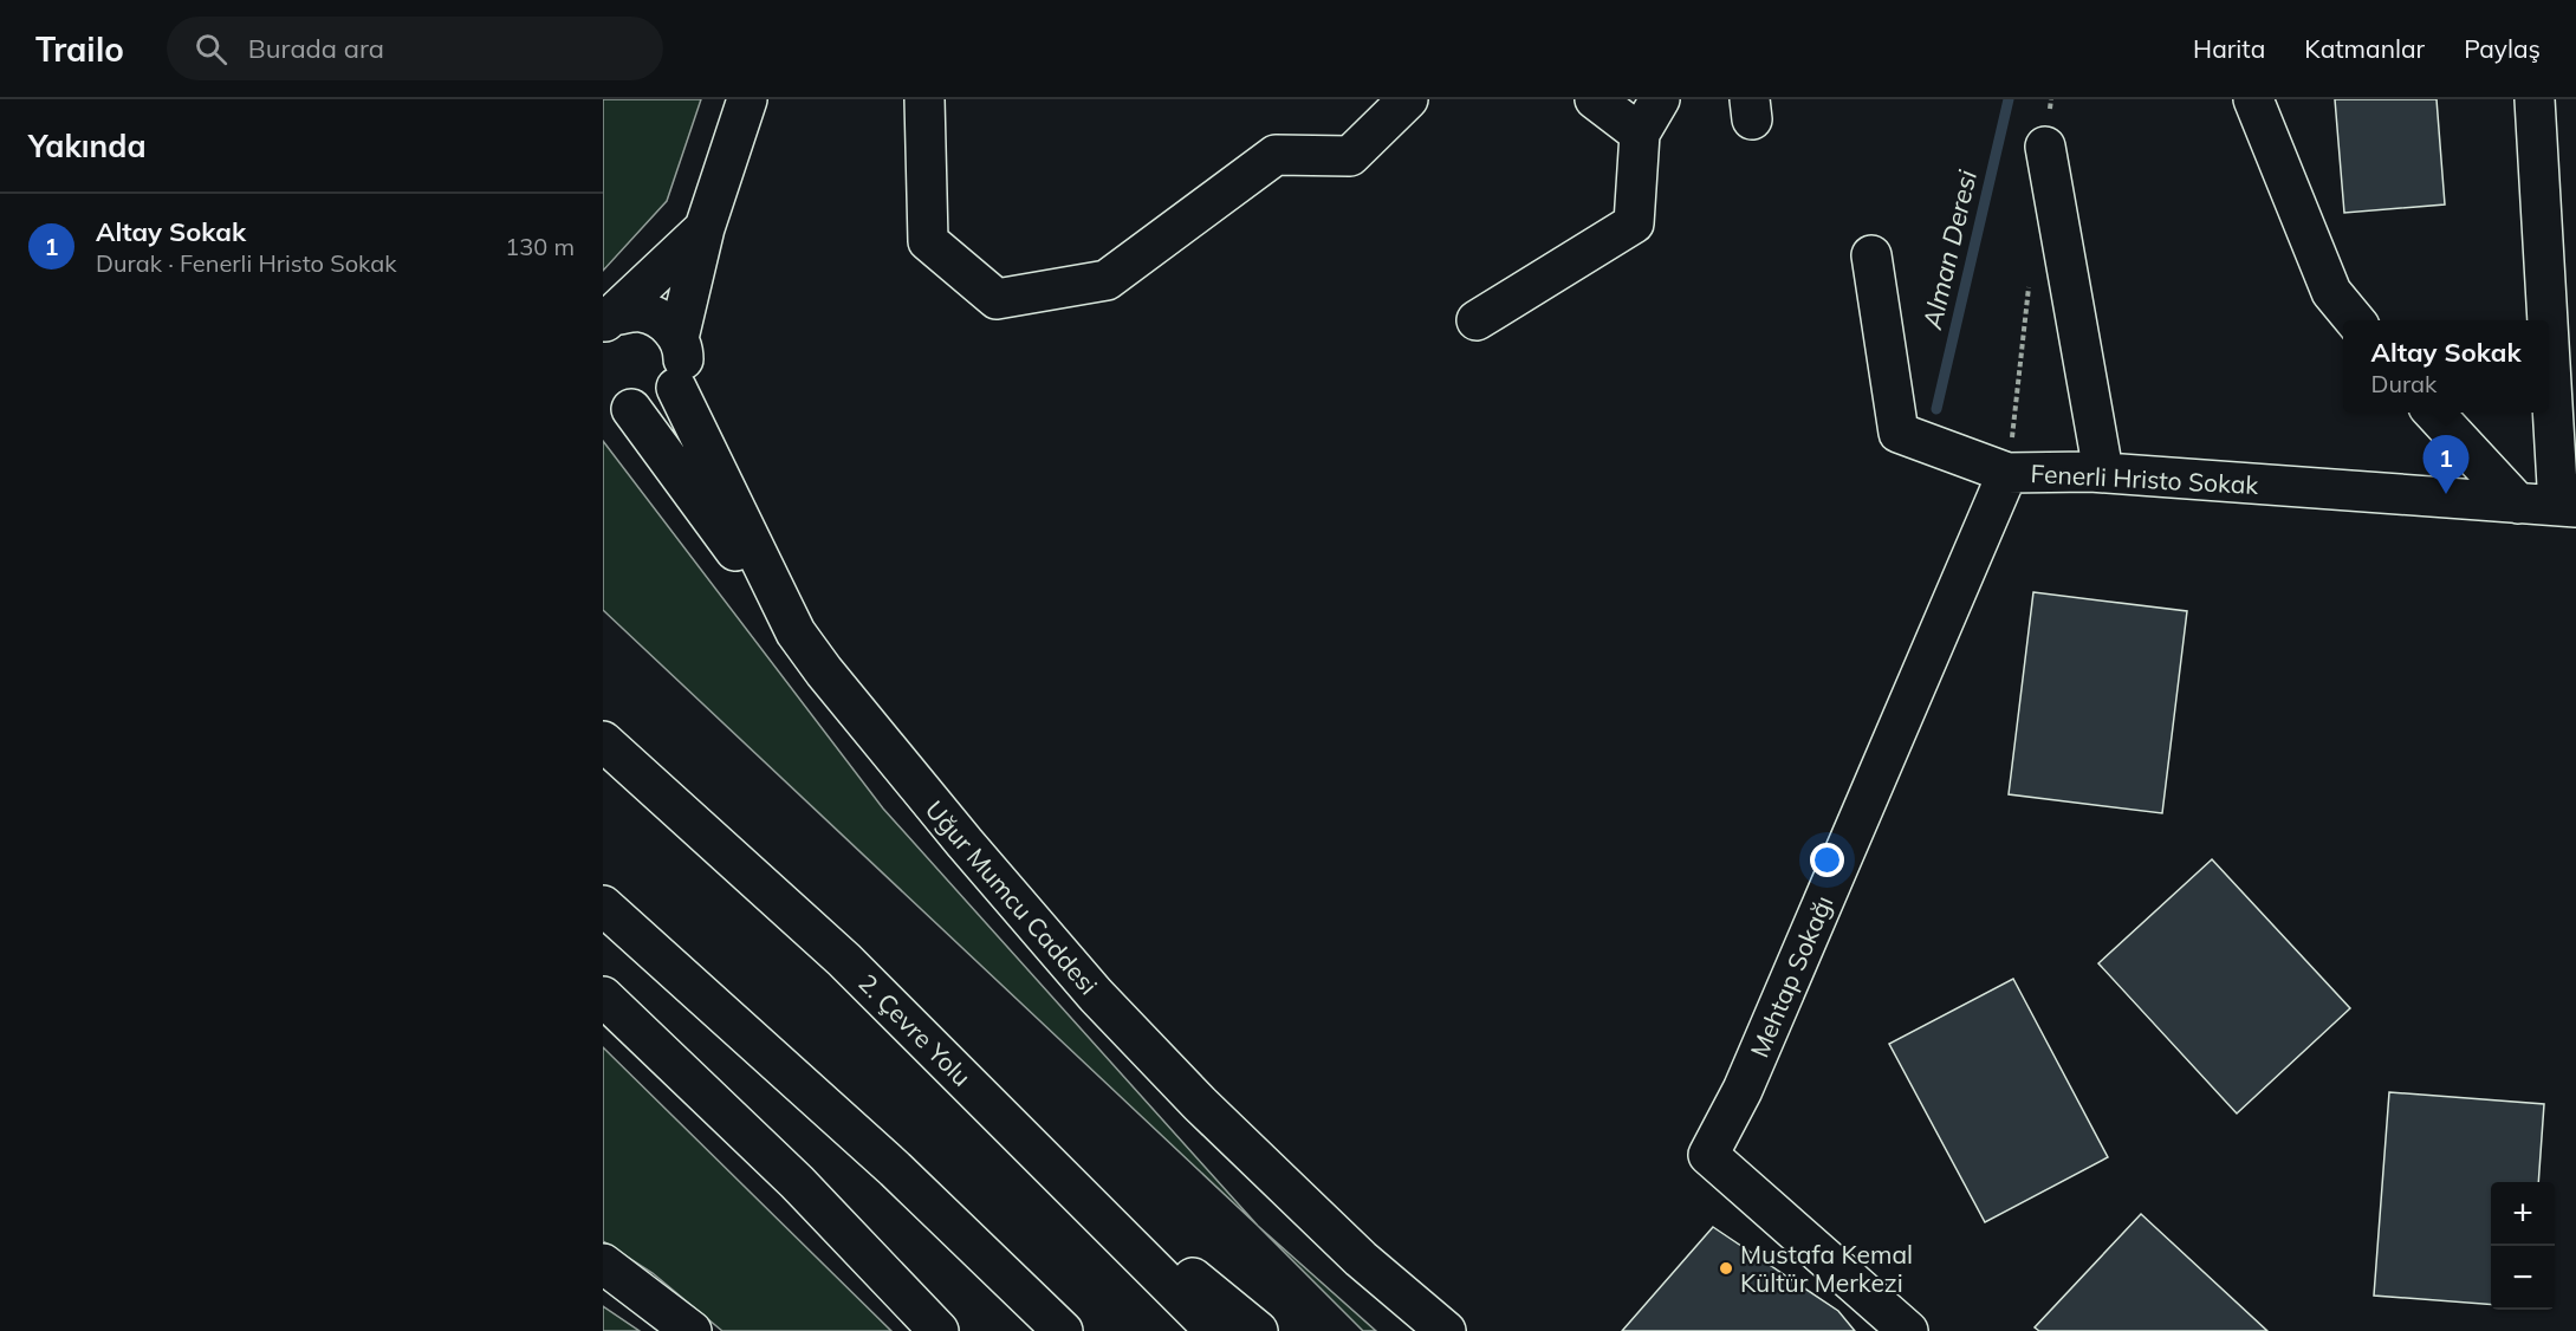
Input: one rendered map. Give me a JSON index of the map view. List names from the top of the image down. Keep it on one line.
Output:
{"streets":{"main road":["Fenerli Hristo Sokak","Uğur Mumcu Caddesi","Mehtap Sokağı","2. Çevre Yolu"]},"crossings":[["Fenerli Hristo Sokak","Mehtap Sokağı"]],"water":["Alman Deresi"],"places":["Mustafa Kemal Kültür Merkezi"],"page":{"header":"Trailo","search":"Burada ara","nav":["Harita","Katmanlar","Paylaş"],"heading":"Yakında","list":[{"mark":"1","name":"Altay Sokak","note":"Durak · Fenerli Hristo Sokak","value":"130 m"}],"popup":["Altay Sokak","Durak"],"pins":"1","map_buttons":["+","−"]}}
